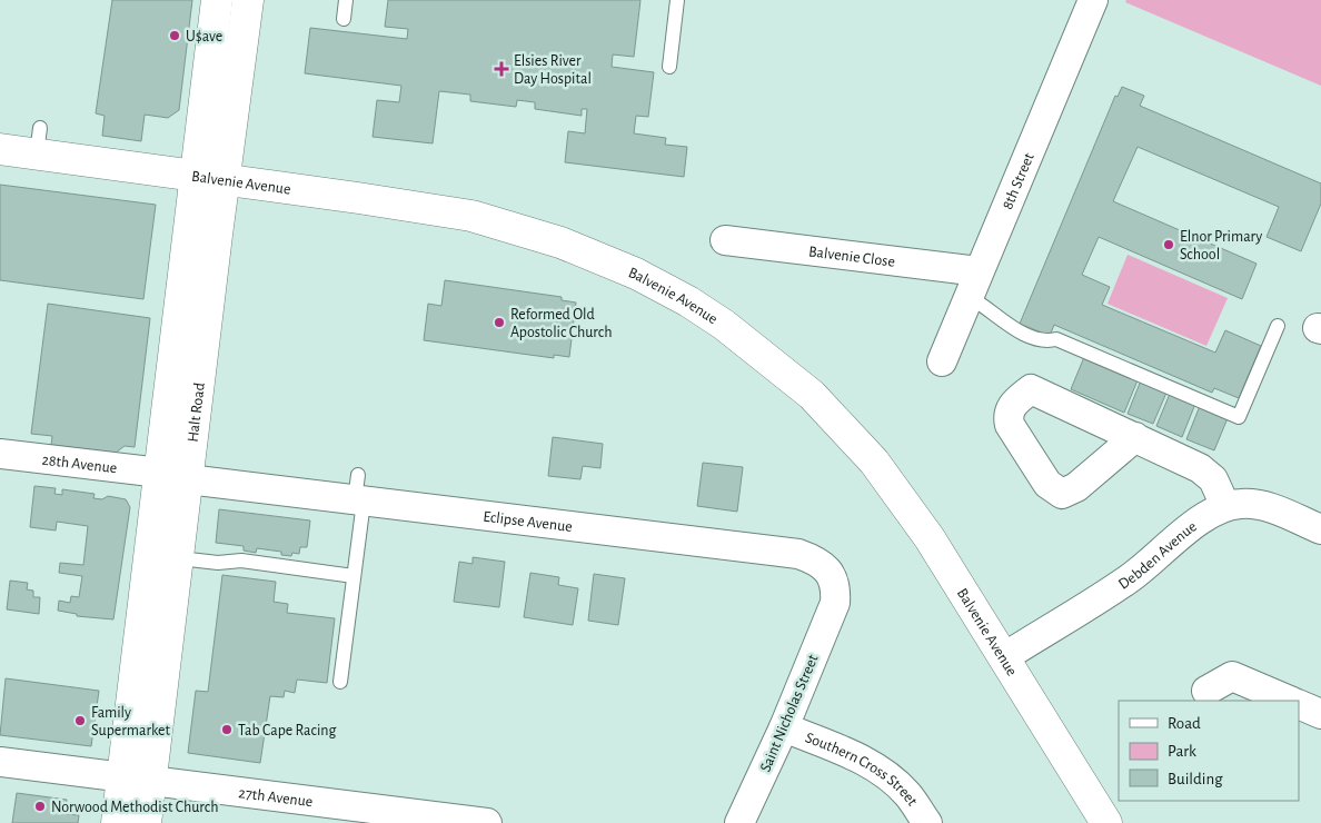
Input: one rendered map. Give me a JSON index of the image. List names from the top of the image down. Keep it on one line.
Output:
{"streets":{"street":["8th Street","Balvenie Avenue","Balvenie Close","Halt Road","28th Avenue","Eclipse Avenue","Debden Avenue","Saint Nicholas Street","Southern Cross Street","27th Avenue"]},"crossings":[["8th Street","Balvenie Close"],["Balvenie Avenue","Halt Road"],["Balvenie Avenue","Debden Avenue"],["Halt Road","28th Avenue"],["Halt Road","Eclipse Avenue"],["Halt Road","27th Avenue"],["28th Avenue","Eclipse Avenue"],["Eclipse Avenue","Saint Nicholas Street"],["Saint Nicholas Street","Southern Cross Street"]],"places":{"other":["U$ave","Elnor Primary School","Reformed Old Apostolic Church","Family Supermarket","Tab Cape Racing","Norwood Methodist Church"],"health":["Elsies River Day Hospital"]},"legend":["Road","Park","Building"]}
